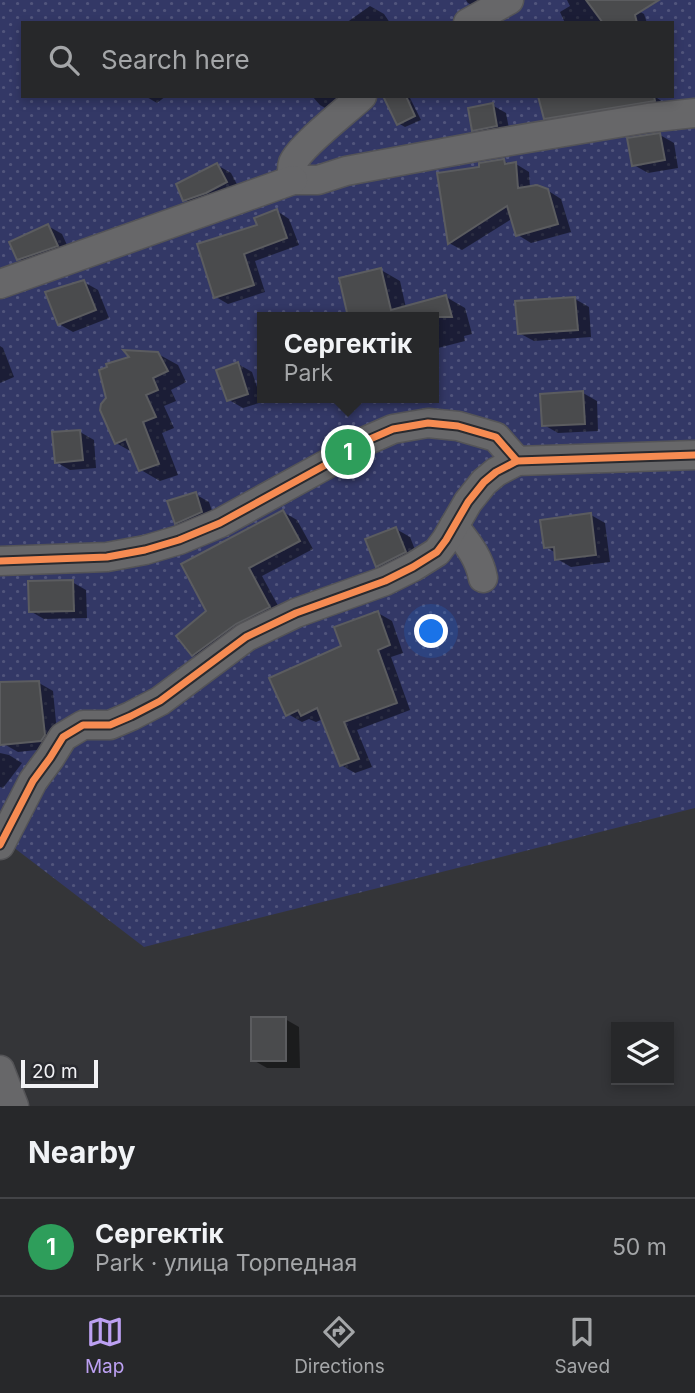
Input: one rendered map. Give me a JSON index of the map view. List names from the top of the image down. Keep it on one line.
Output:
{"scale_bar":"20 m","page":{"search":"Search here","popup":["Сергектік","Park"],"pins":"1","scale":"20 m","heading":"Nearby","list":[{"mark":"1","name":"Сергектік","note":"Park · улица Торпедная","value":"50 m"}],"nav":["Map","Directions","Saved"]}}
